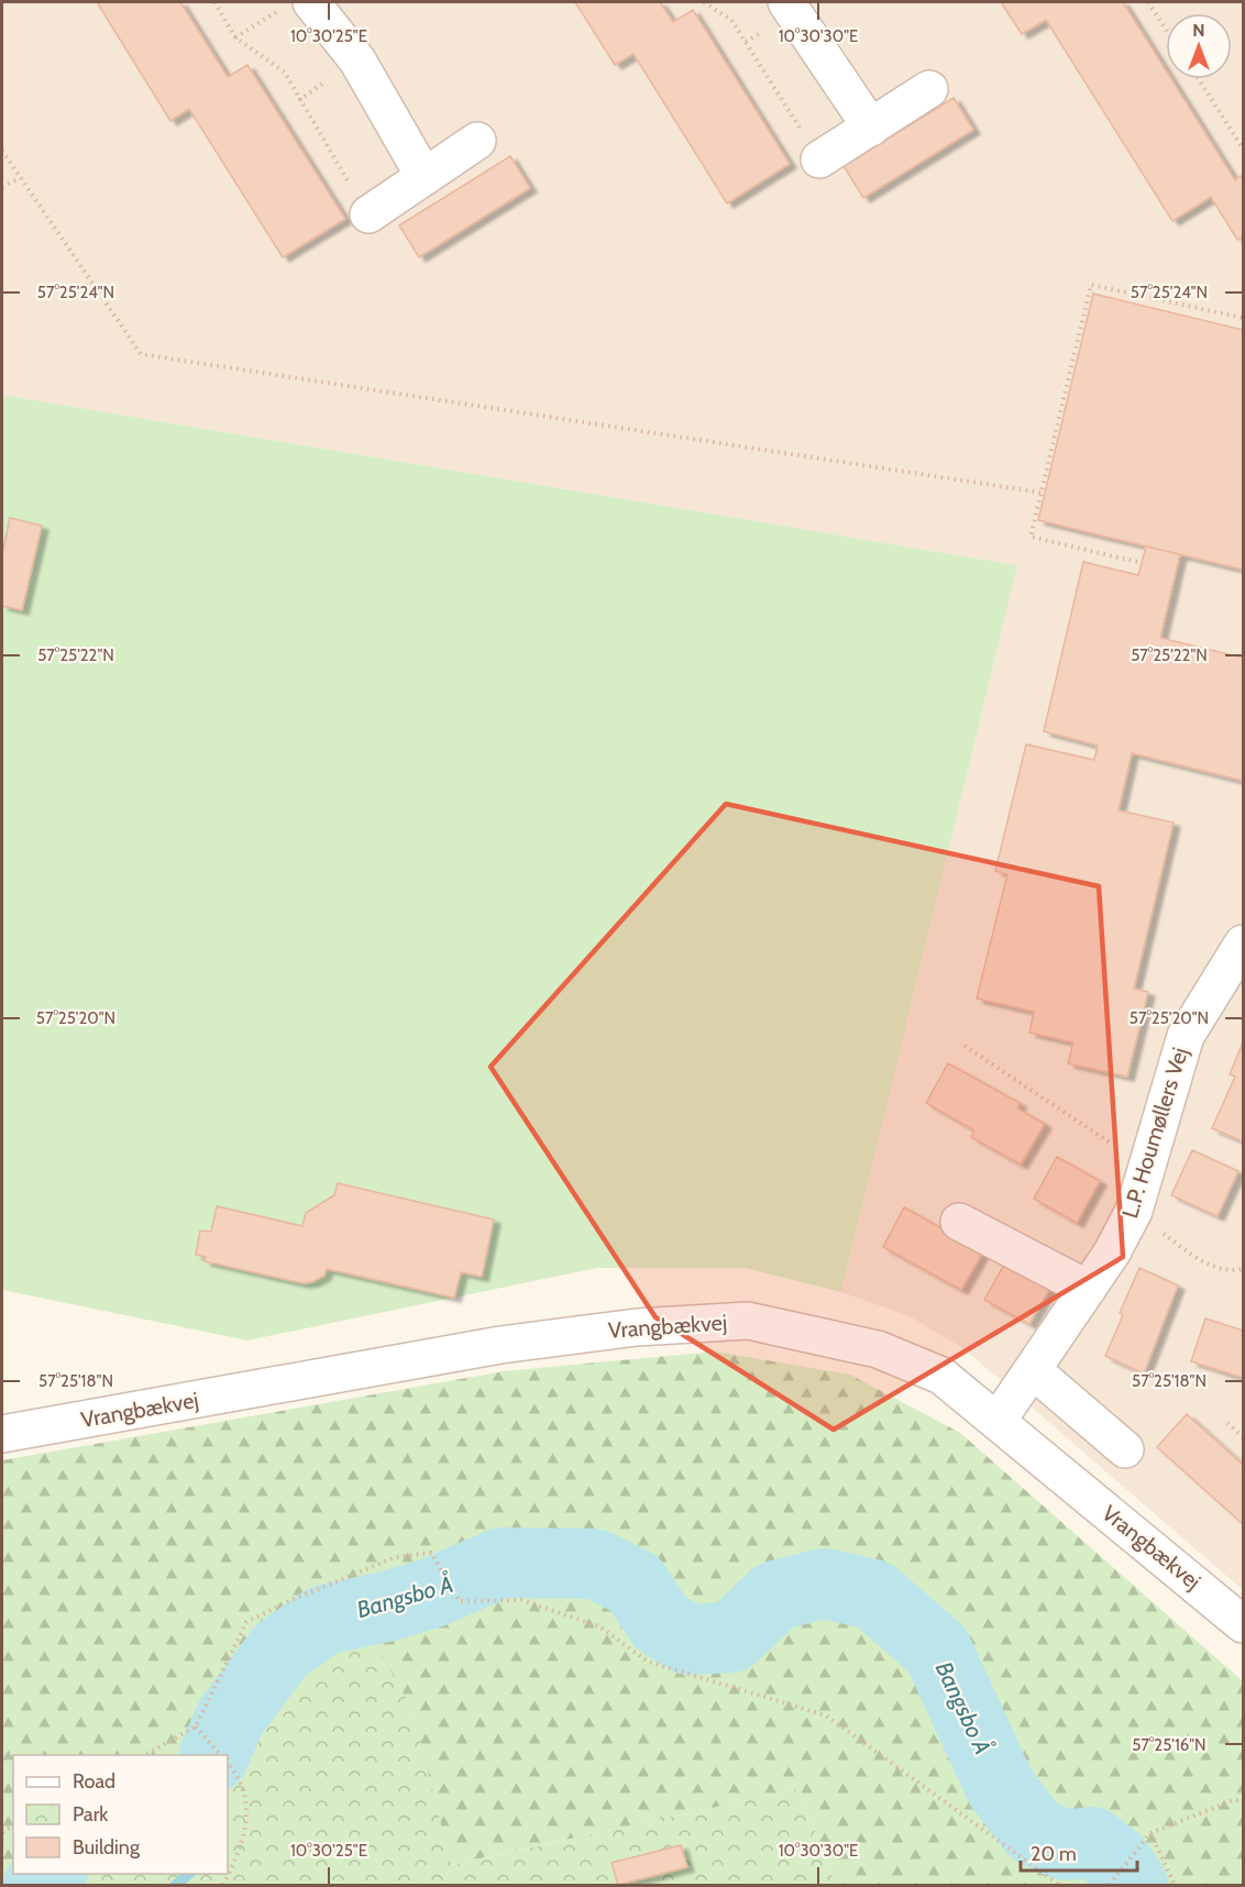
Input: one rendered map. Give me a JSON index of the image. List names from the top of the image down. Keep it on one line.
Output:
{"streets":{"street":["L.P. Houmøllers Vej","Vrangbækvej"]},"crossings":[["L.P. Houmøllers Vej","Vrangbækvej"]],"water":["Bangsbo Å"],"legend":["Road","Park","Building"],"scale_bar":"20 m","north":"top","coordinates":["10°30'25\"E","10°30'30\"E","57°25'24\"N","57°25'22\"N","57°25'20\"N","57°25'18\"N","57°25'16\"N"]}
